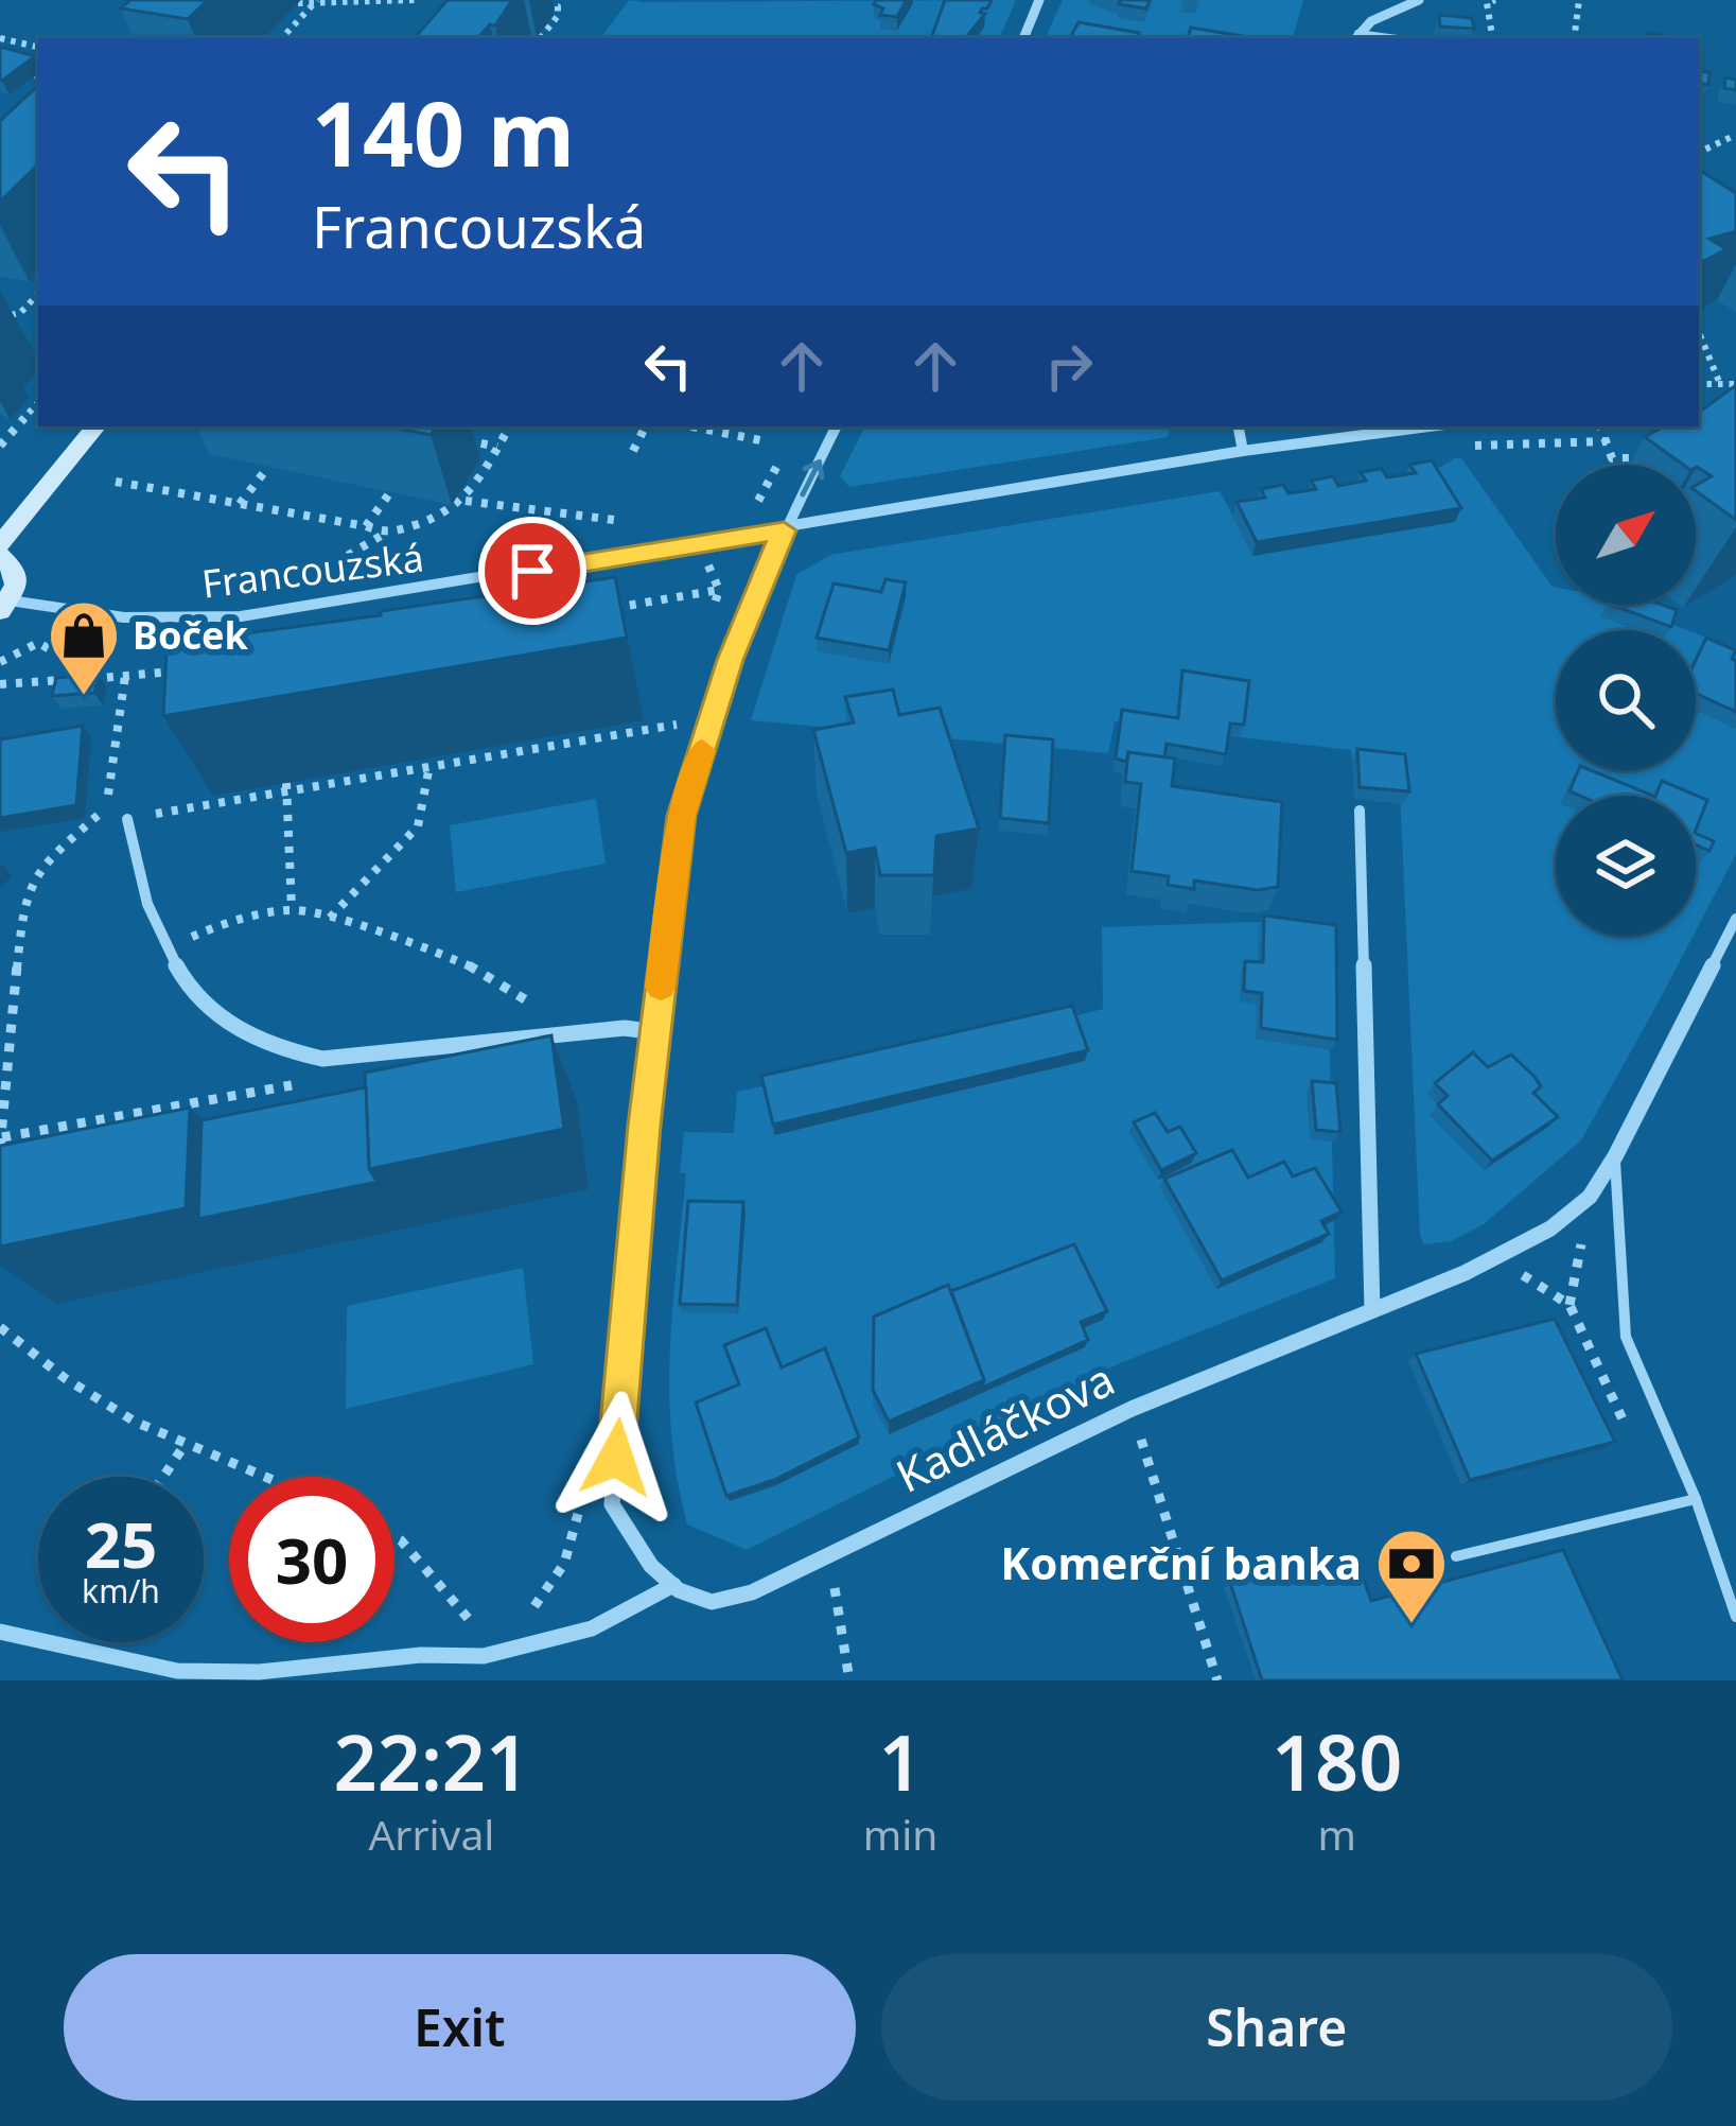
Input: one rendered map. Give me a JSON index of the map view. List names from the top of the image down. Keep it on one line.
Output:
{"streets":{"street":["Francouzská","Kadláčkova"]},"places":{"shop":["Boček"],"bank":["Komerční banka"]},"north":"top right","page":{"turn":["140 m","Francouzská"],"speed":"25 km/h","limit":"30","eta":["22:21","Arrival","1","min","180","m"],"buttons":["Exit","Share"]}}
